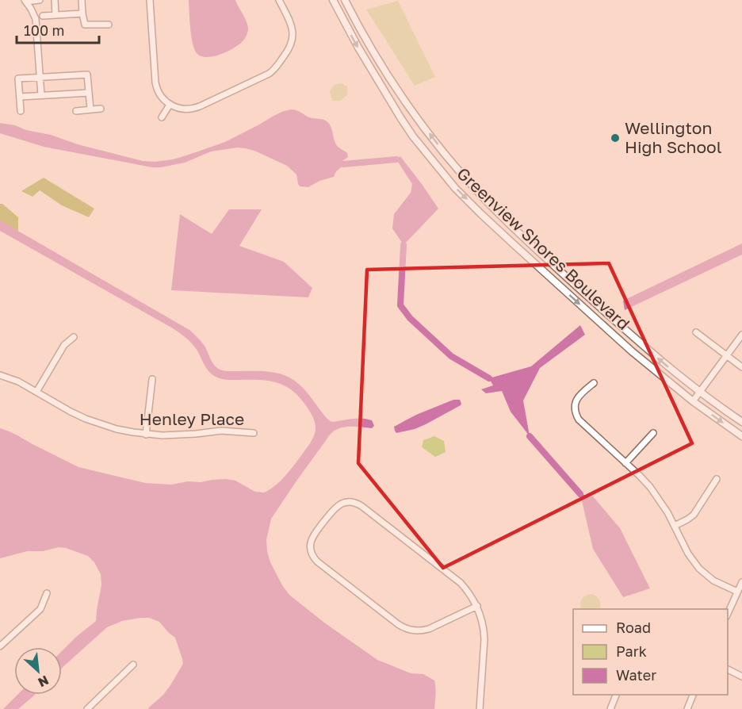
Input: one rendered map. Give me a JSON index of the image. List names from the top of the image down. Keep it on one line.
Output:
{"streets":{"street":["Greenview Shores Boulevard","Henley Place"]},"places":["Wellington High School"],"legend":["Road","Park","Water"],"scale_bar":"100 m","north":"bottom right"}
